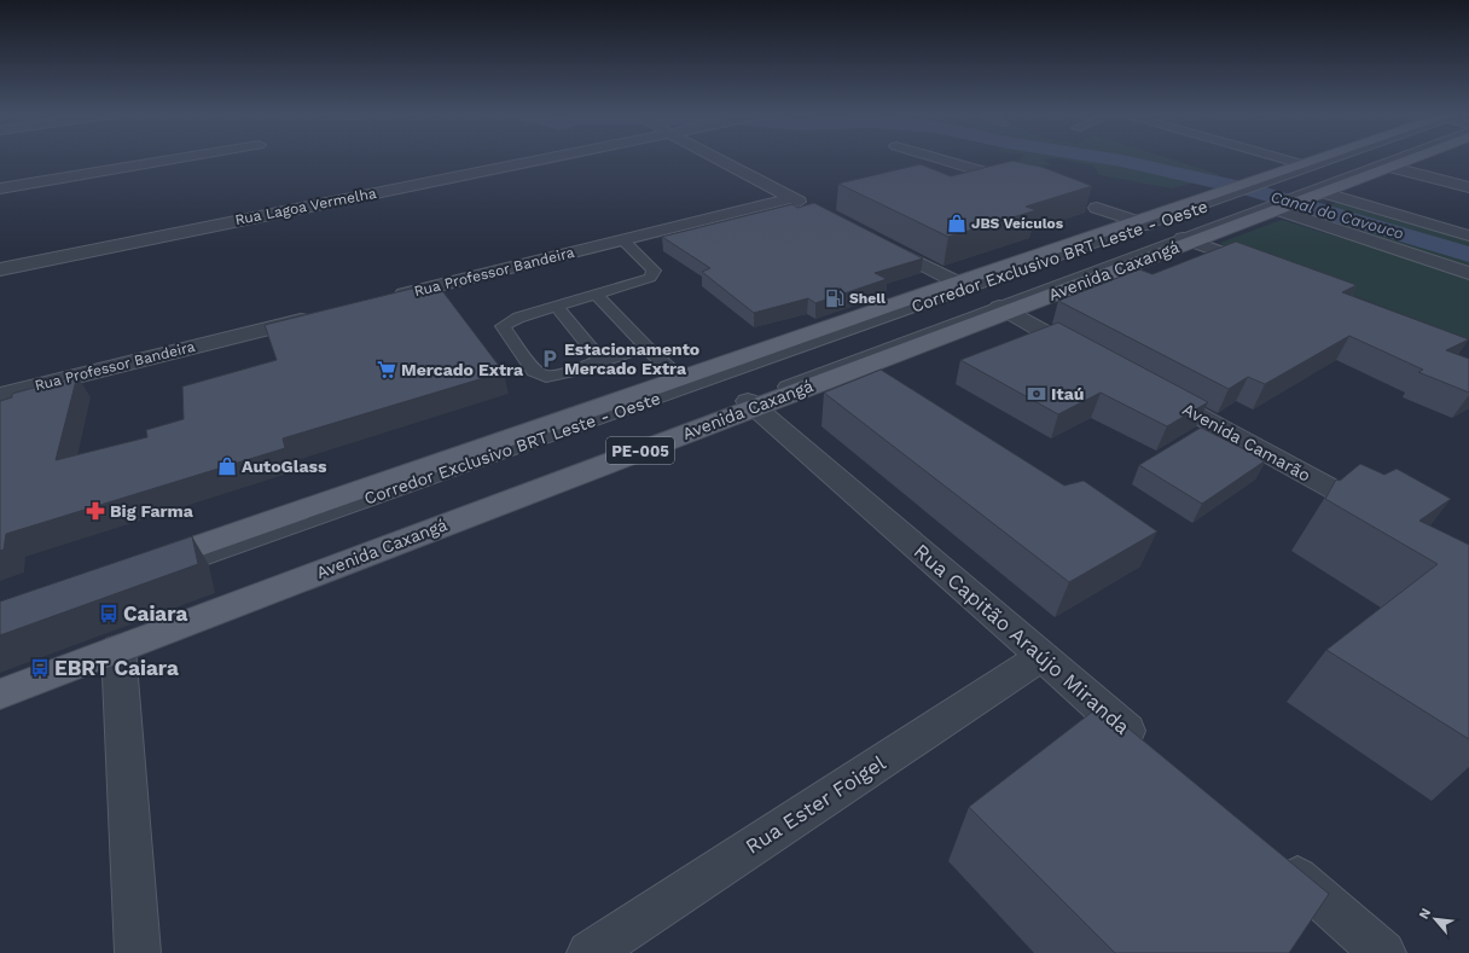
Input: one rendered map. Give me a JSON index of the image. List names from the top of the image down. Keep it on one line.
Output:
{"streets":{"main road":["Avenida Caxangá","PE-005"],"street":["Rua Lagoa Vermelha","Rua Professor Bandeira","Avenida Camarão","Rua Capitão Araújo Miranda","Rua Ester Foigel"],"lane":["Corredor Exclusivo BRT Leste - Oeste"]},"crossings":[["Corredor Exclusivo BRT Leste - Oeste","Avenida Caxangá"],["Corredor Exclusivo BRT Leste - Oeste","Rua Capitão Araújo Miranda"],["Avenida Caxangá","Rua Capitão Araújo Miranda"],["Rua Capitão Araújo Miranda","Rua Ester Foigel"]],"water":["Canal do Cavouco"],"places":{"shop":["JBS Veículos","AutoGlass"],"fuel station":["Shell"],"parking":["Estacionamento Mercado Extra"],"supermarket":["Mercado Extra"],"bank":["Itaú"],"pharmacy":["Big Farma"],"bus stop":["Caiara","EBRT Caiara"]},"north":"top left"}
